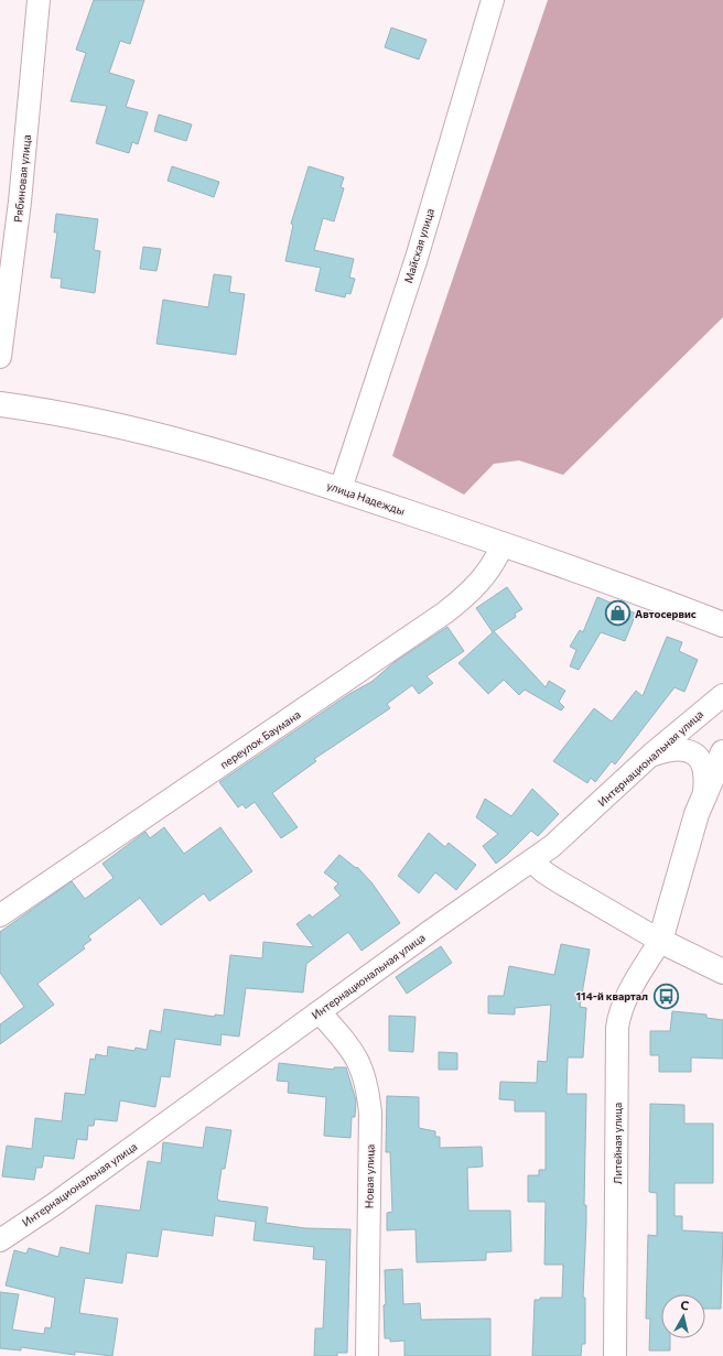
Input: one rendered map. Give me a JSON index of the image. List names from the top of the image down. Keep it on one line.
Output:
{"streets":{"street":["Рябиновая улица","Майская улица","улица Надежды","переулок Баумана","Интернациональная улица","Литейная улица","Новая улица"]},"crossings":[["Майская улица","улица Надежды"],["улица Надежды","переулок Баумана"],["Интернациональная улица","Новая улица"]],"places":{"shop":["Автосервис"],"bus stop":["114-й квартал"]},"north":"top"}
